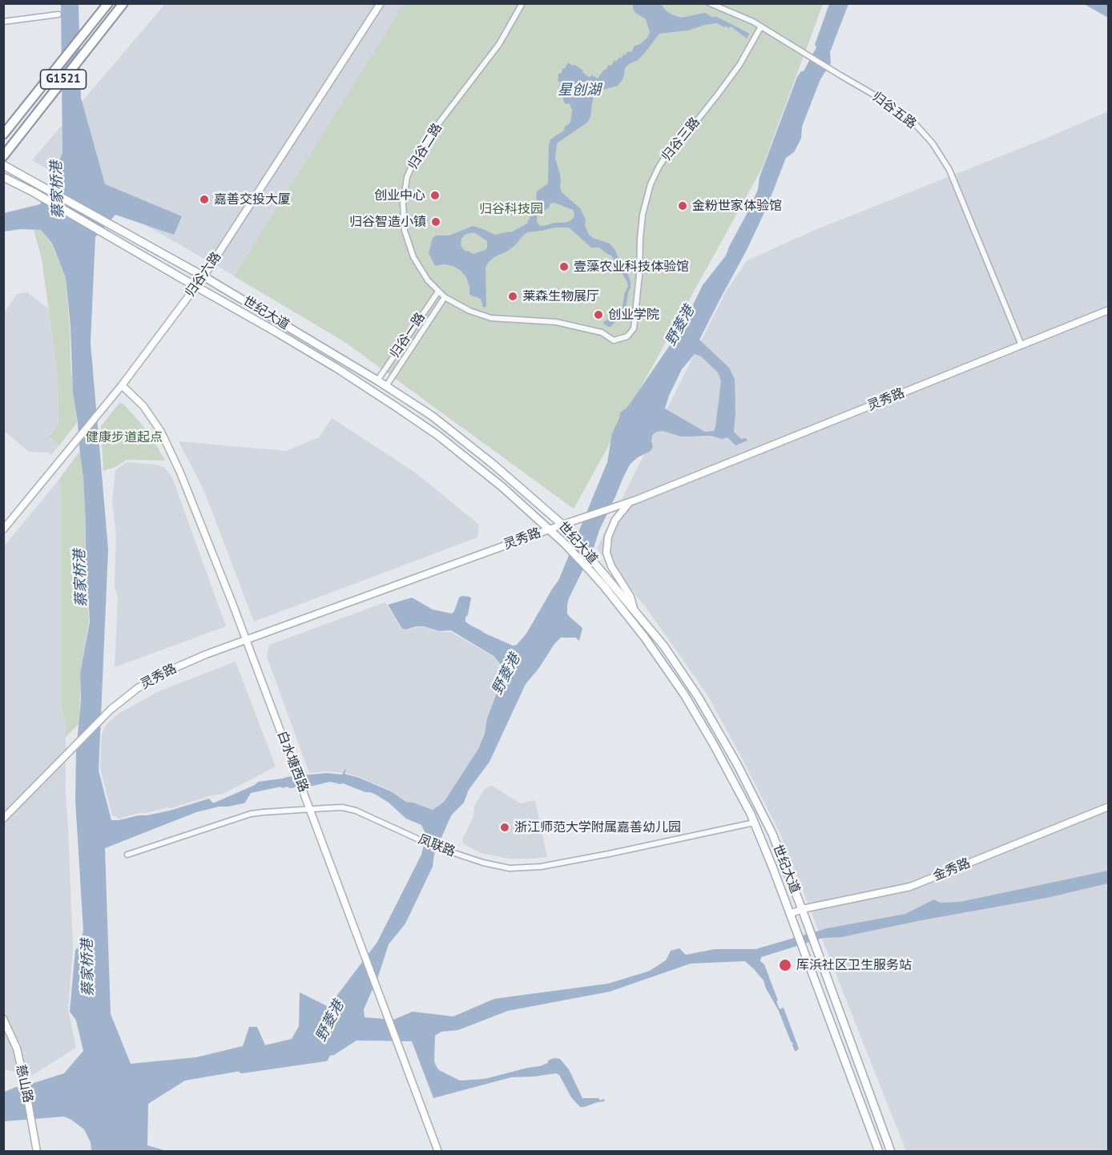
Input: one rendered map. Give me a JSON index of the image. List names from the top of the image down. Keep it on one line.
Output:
{"streets":{"highway":["G1521"],"main road":["世纪大道"],"street":["归谷五路","归谷三路","归谷二路","归谷六路","归谷一路","灵秀路","白水塘西路","凤联路","金秀路","慈山路"]},"crossings":[["归谷五路","归谷三路"],["归谷五路","灵秀路"],["归谷三路","归谷二路"],["归谷二路","归谷一路"],["归谷六路","世纪大道"],["归谷六路","白水塘西路"],["世纪大道","归谷一路"],["世纪大道","灵秀路"],["世纪大道","凤联路"],["世纪大道","金秀路"],["灵秀路","白水塘西路"],["白水塘西路","凤联路"]],"water":["星创湖","蔡家桥港","野菱港"],"parks":["归谷科技园","健康步道起点"],"places":["创业中心","嘉善交投大厦","金粉世家体验馆","归谷智造小镇","壹藻农业科技体验馆","莱森生物展厅","创业学院","浙江师范大学附属嘉善幼儿园","厍浜社区卫生服务站"]}
